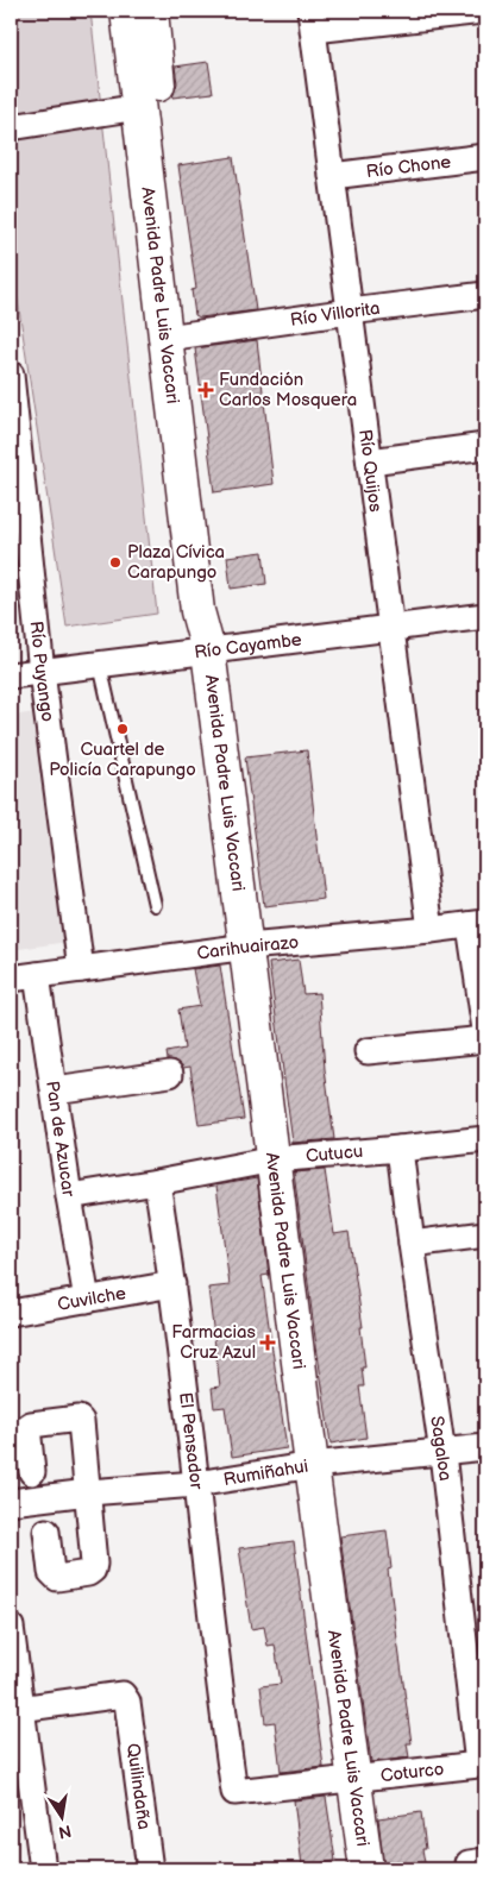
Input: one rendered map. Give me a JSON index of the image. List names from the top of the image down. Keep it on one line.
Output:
{"streets":{"main road":["Avenida Padre Luis Vaccari"],"street":["Río Chone","Río Villorita","Río Quijos","Río Cayambe","Río Puyango","Carihuairazo","Pan de Azucar","Cutucu","Cuvilche","El Pensador","Sagaloa","Rumiñahui","Coturco","Quilindaña"]},"crossings":[["Río Chone","Río Quijos"],["Avenida Padre Luis Vaccari","Río Villorita"],["Avenida Padre Luis Vaccari","Río Cayambe"],["Avenida Padre Luis Vaccari","Carihuairazo"],["Avenida Padre Luis Vaccari","Cutucu"],["Avenida Padre Luis Vaccari","Rumiñahui"],["Avenida Padre Luis Vaccari","Coturco"],["Río Villorita","Río Quijos"],["Río Quijos","Río Cayambe"],["Río Quijos","Carihuairazo"],["Río Cayambe","Río Puyango"],["Río Puyango","Carihuairazo"],["Carihuairazo","Pan de Azucar"],["Pan de Azucar","Cuvilche"],["Cutucu","Sagaloa"],["Cuvilche","El Pensador"],["El Pensador","Rumiñahui"],["El Pensador","Coturco"],["Sagaloa","Rumiñahui"],["Sagaloa","Coturco"]],"places":{"health":["Fundación Carlos Mosquera","Farmacias Cruz Azul"],"other":["Plaza Cívica Carapungo","Cuartel de Policía Carapungo"]},"north":"bottom"}
